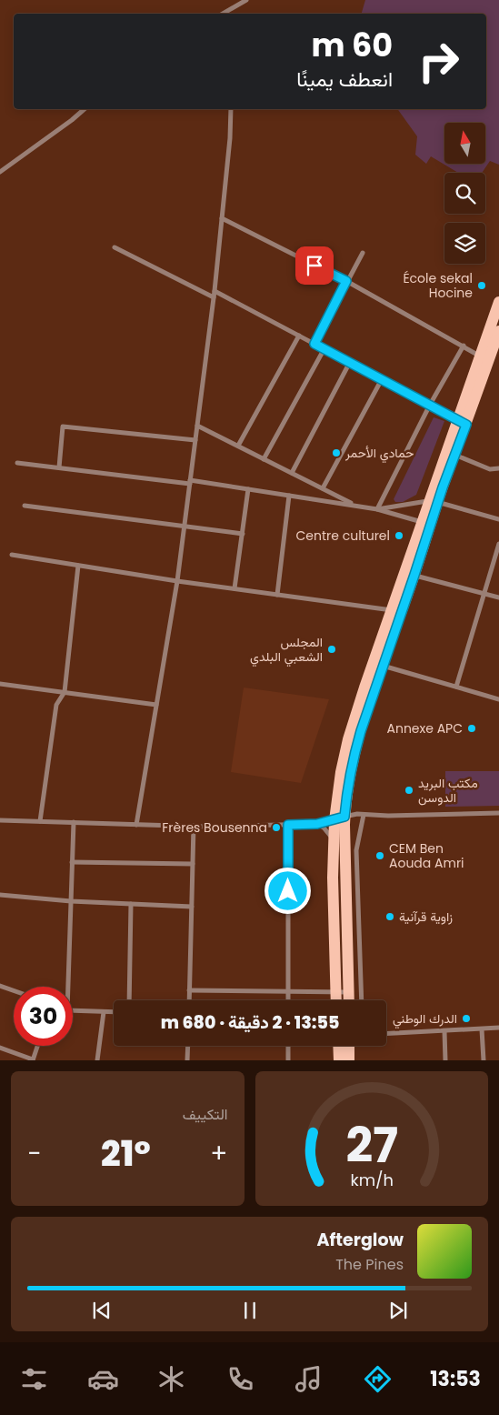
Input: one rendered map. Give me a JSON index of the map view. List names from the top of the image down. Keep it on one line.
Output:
{"places":["École sekal Hocine","حمادي الأحمر","Centre culturel","المجلس الشعبي البلدي","Annexe APC","مكتب البريد الدوسن","Frères Bousenna","CEM Ben Aouda Amri","زاوية قرآنية","الدرك الوطني"],"north":"top","page":{"turn":["60 m","انعطف يمينًا"],"limit":"30","trip":"13:55 · 2 دقيقة · 680 m","tile":"التكييف","heat":["−","21°","+"],"song":["Afterglow","The Pines"],"tabs":"13:53","gauge":["27","km/h"]}}
